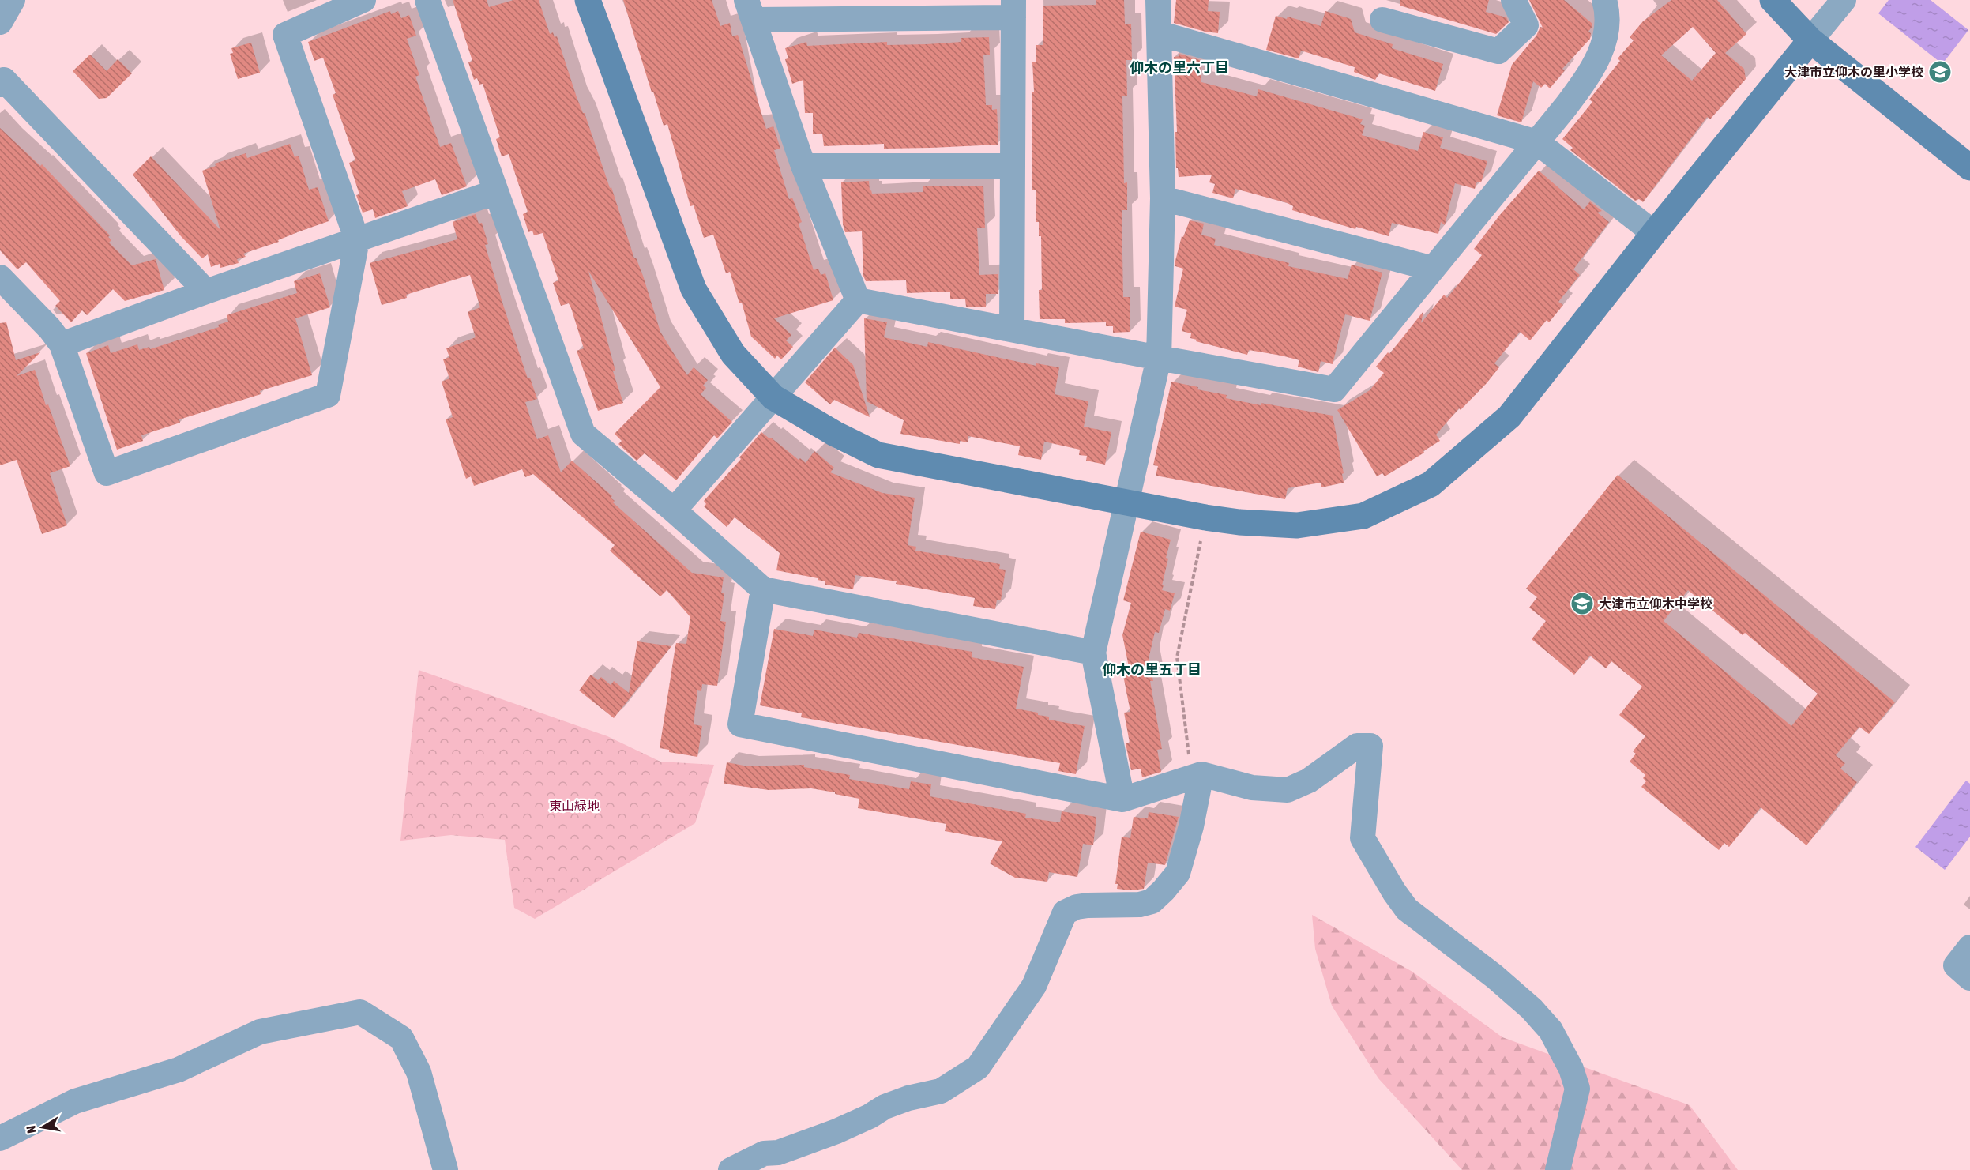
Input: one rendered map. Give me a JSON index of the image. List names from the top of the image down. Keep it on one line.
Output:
{"districts":["仰木の里六丁目","仰木の里五丁目"],"parks":["東山緑地"],"places":{"school or university":["大津市立仰木の里小学校","大津市立仰木中学校"]},"north":"left"}
